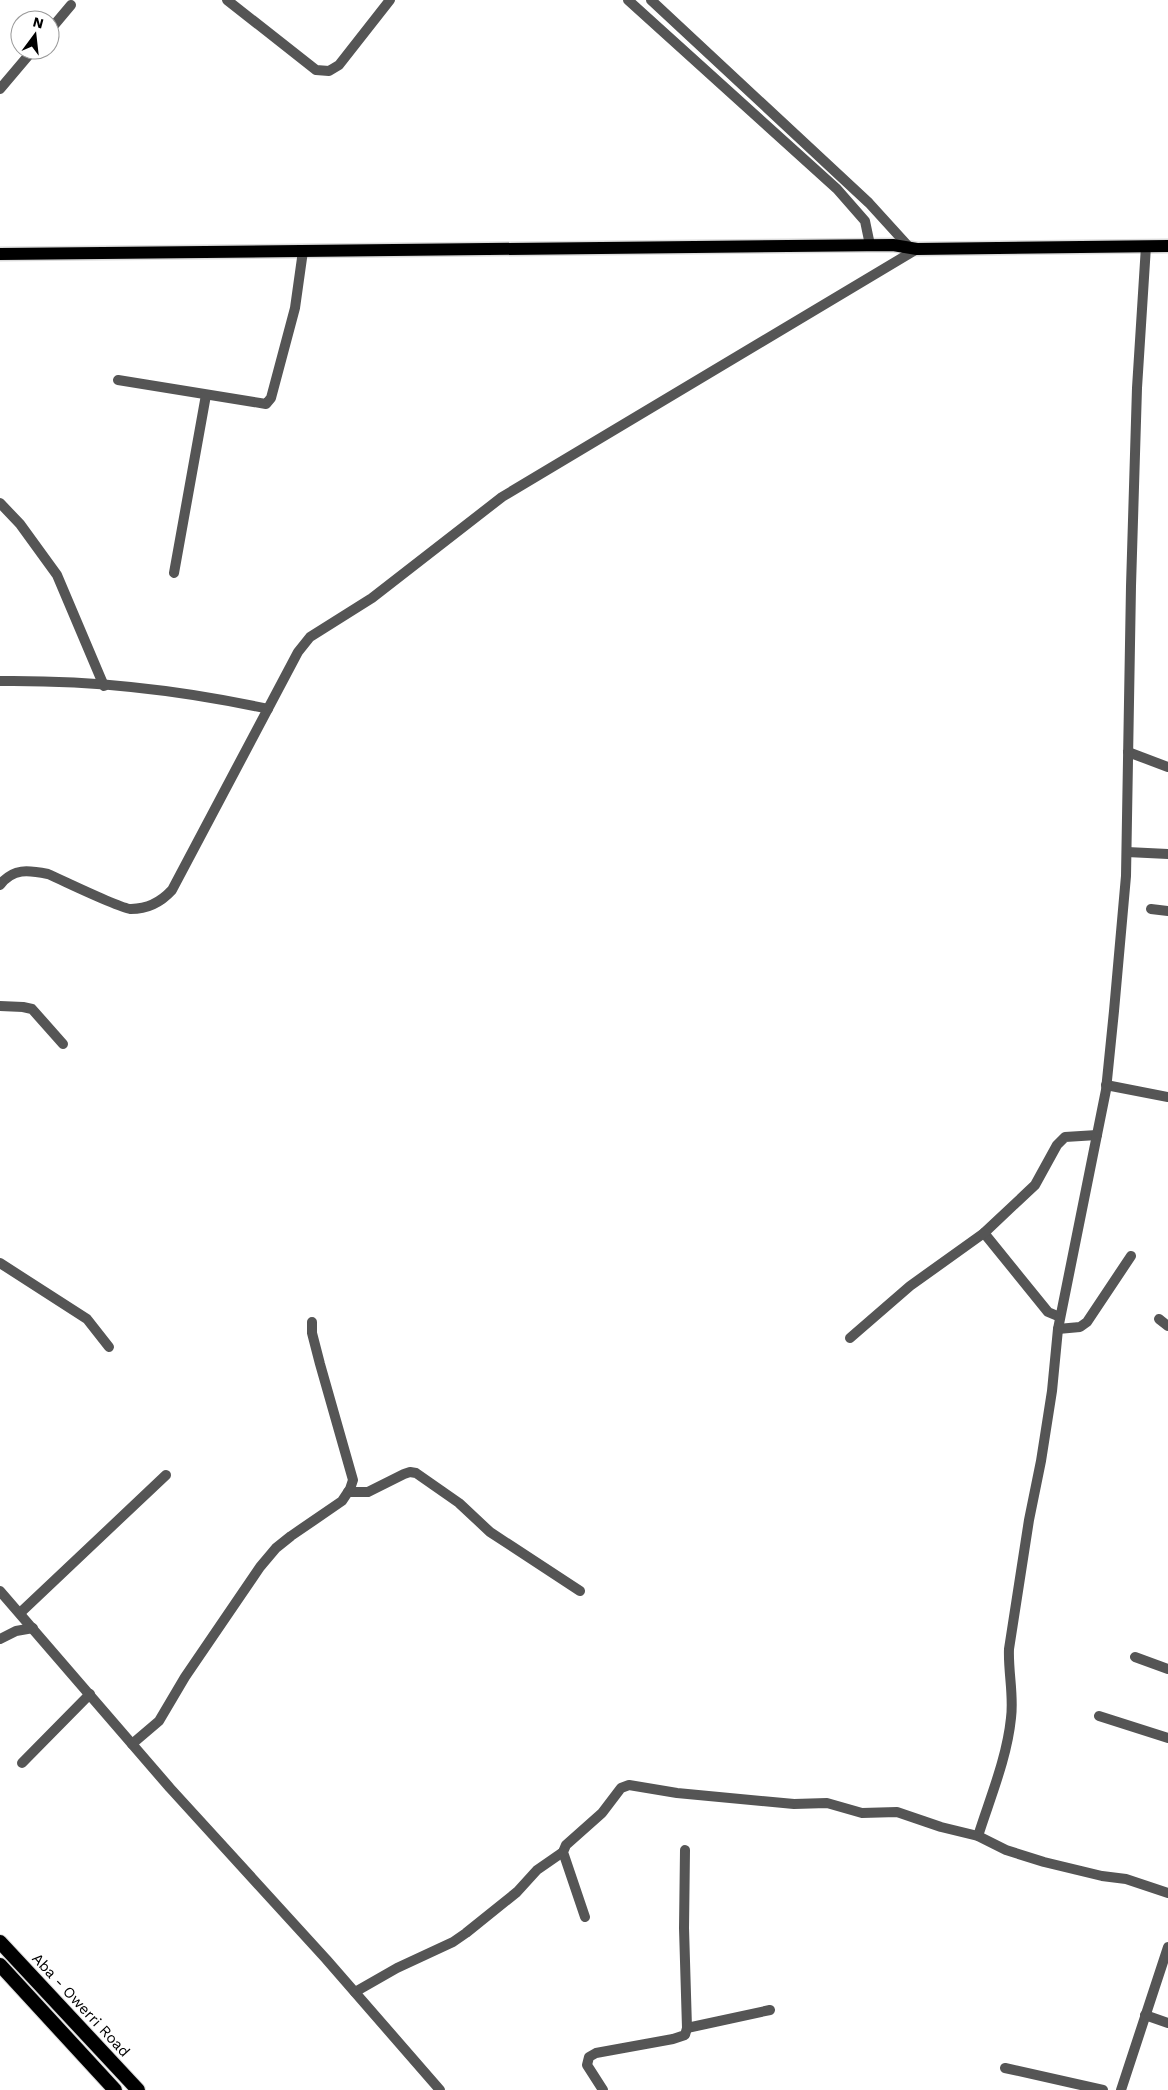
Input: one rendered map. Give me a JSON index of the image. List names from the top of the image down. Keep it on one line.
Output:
{"streets":{"highway":["Aba - Owerri Road"]},"north":"top"}
